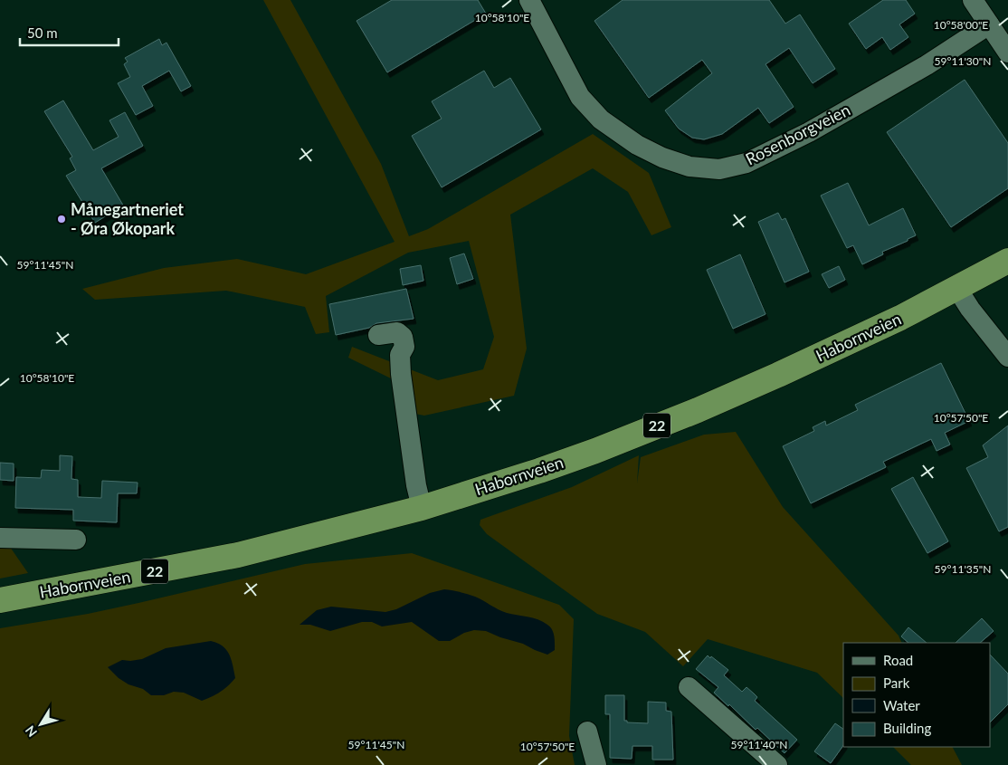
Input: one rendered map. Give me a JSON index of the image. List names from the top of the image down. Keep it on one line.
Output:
{"streets":{"highway":["Habornveien","22"],"street":["Rosenborgveien"]},"places":["Månegartneriet - Øra Økopark"],"legend":["Road","Park","Water","Building"],"scale_bar":"50 m","north":"bottom left","coordinates":["10°58'10\"E","10°58'00\"E","59°11'30\"N","59°11'45\"N","10°57'50\"E","59°11'35\"N","59°11'40\"N"]}
